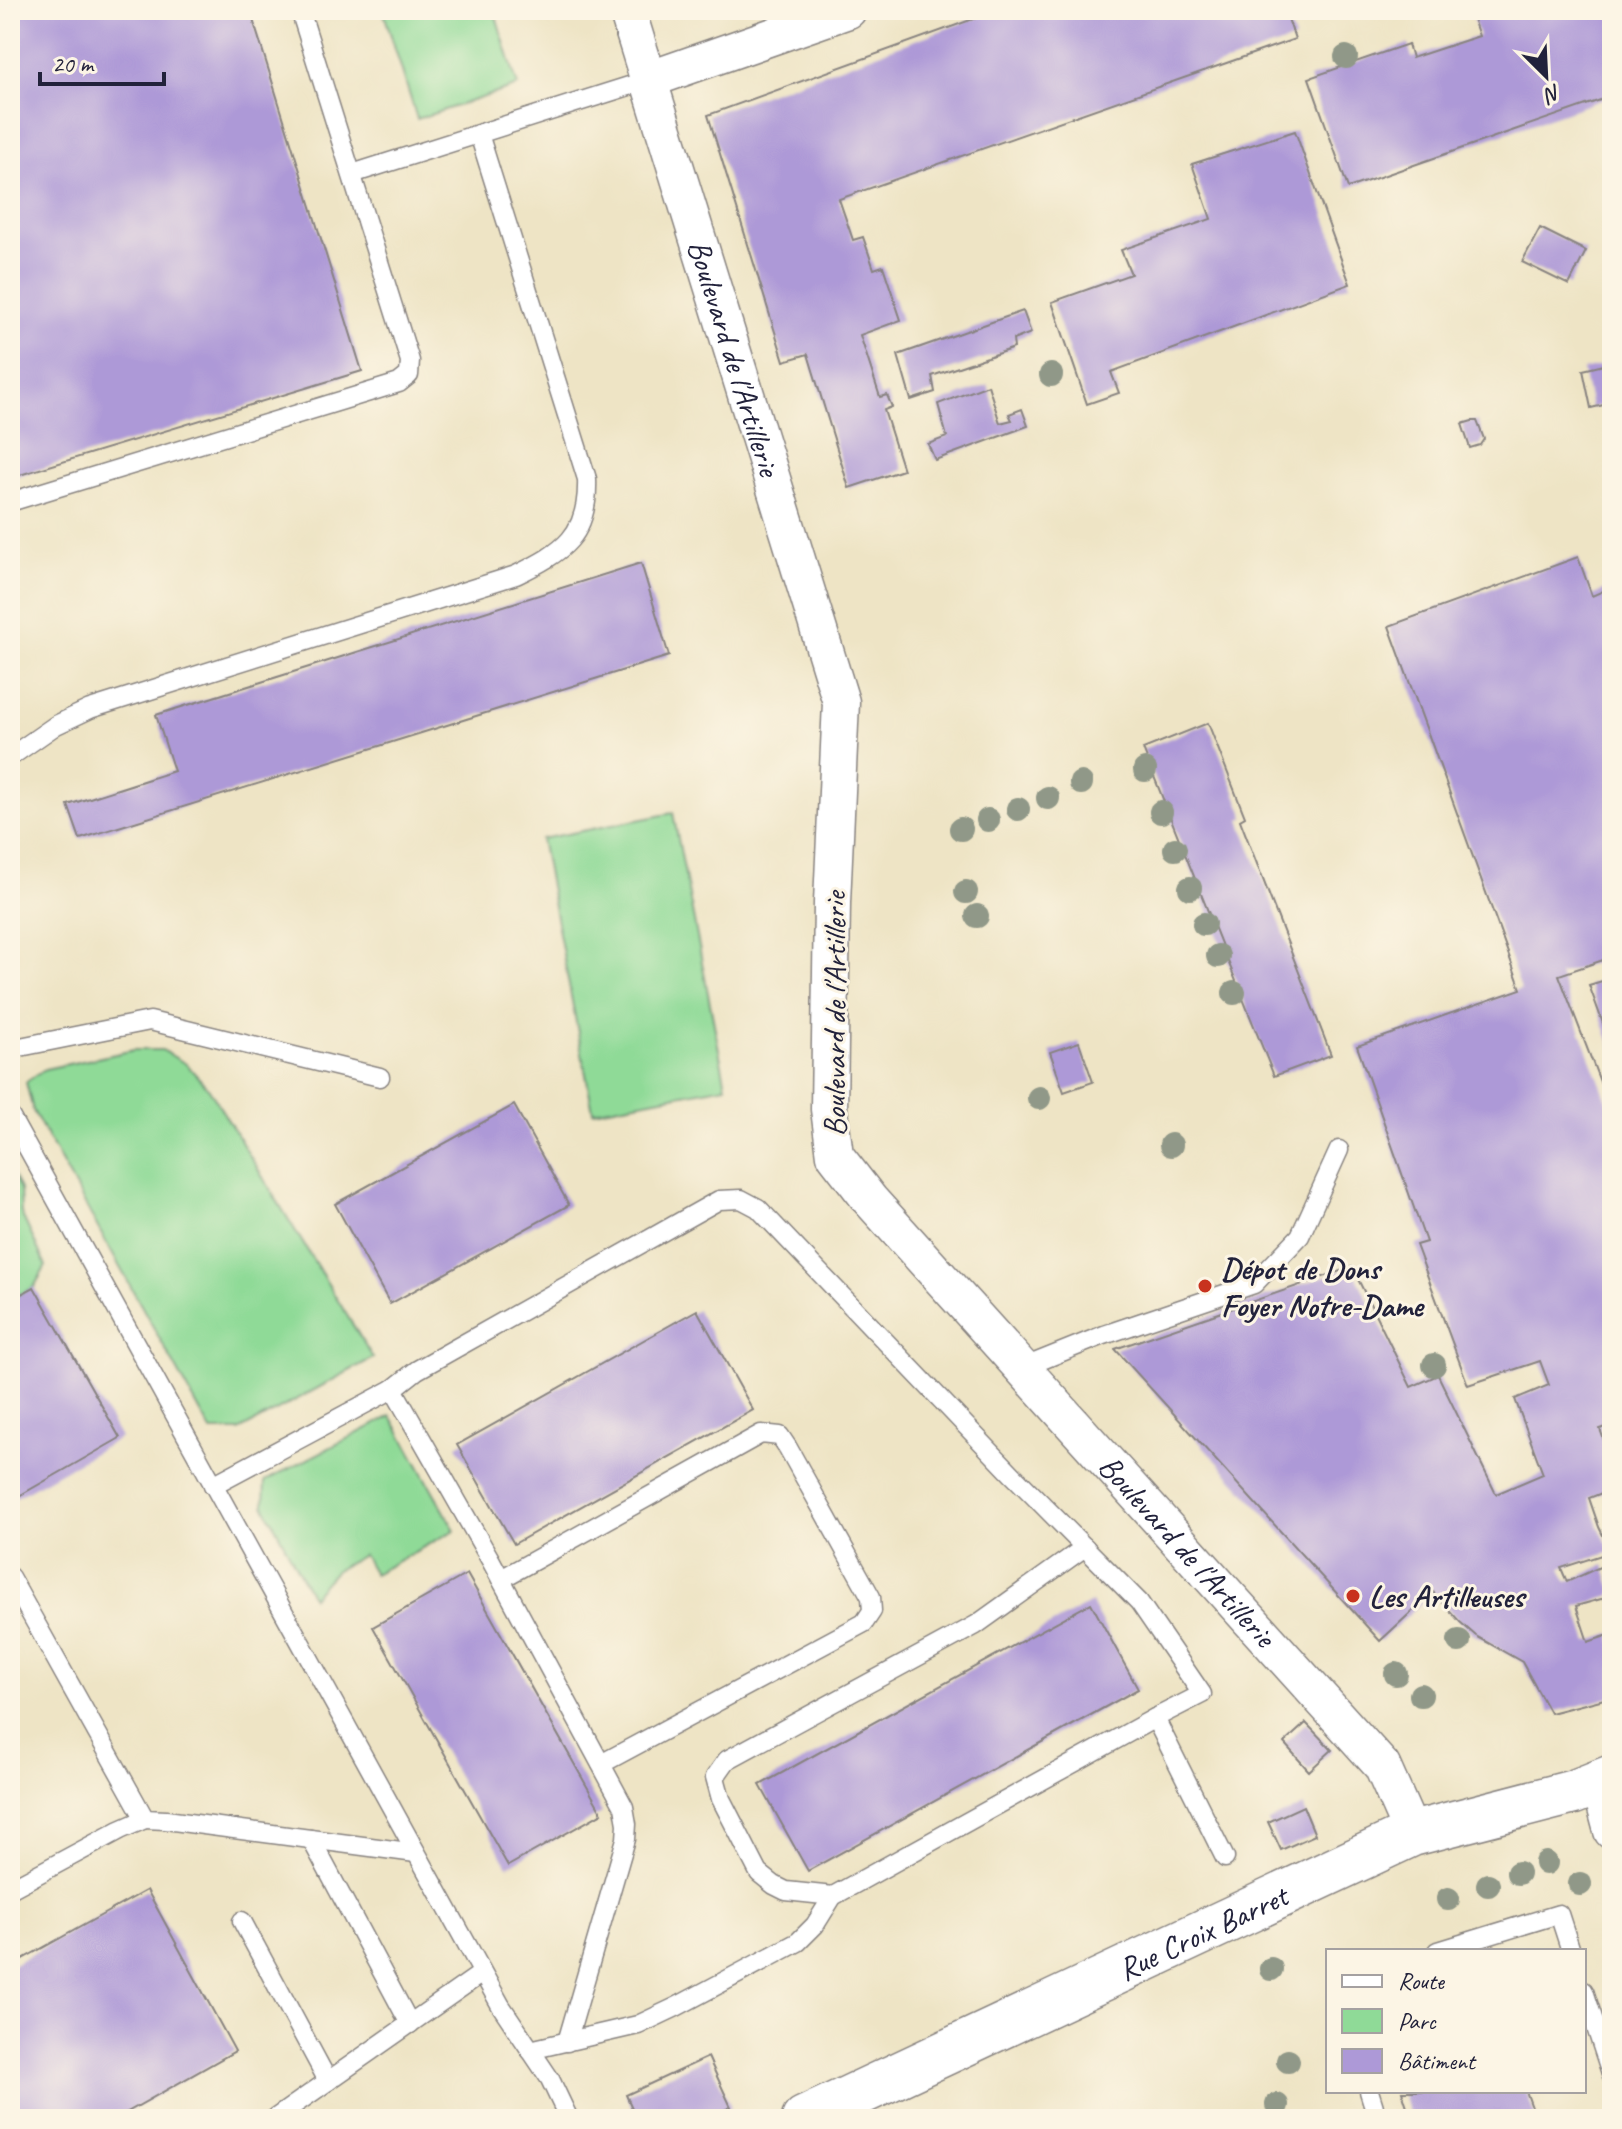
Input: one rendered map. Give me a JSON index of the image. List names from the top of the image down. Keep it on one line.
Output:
{"streets":{"street":["Boulevard de l'Artillerie","Rue Croix Barret"]},"crossings":[["Boulevard de l'Artillerie","Rue Croix Barret"]],"places":["Dépot de Dons Foyer Notre-Dame","Les Artilleuses"],"legend":["Route","Parc","Bâtiment"],"scale_bar":"20 m","north":"bottom right"}
